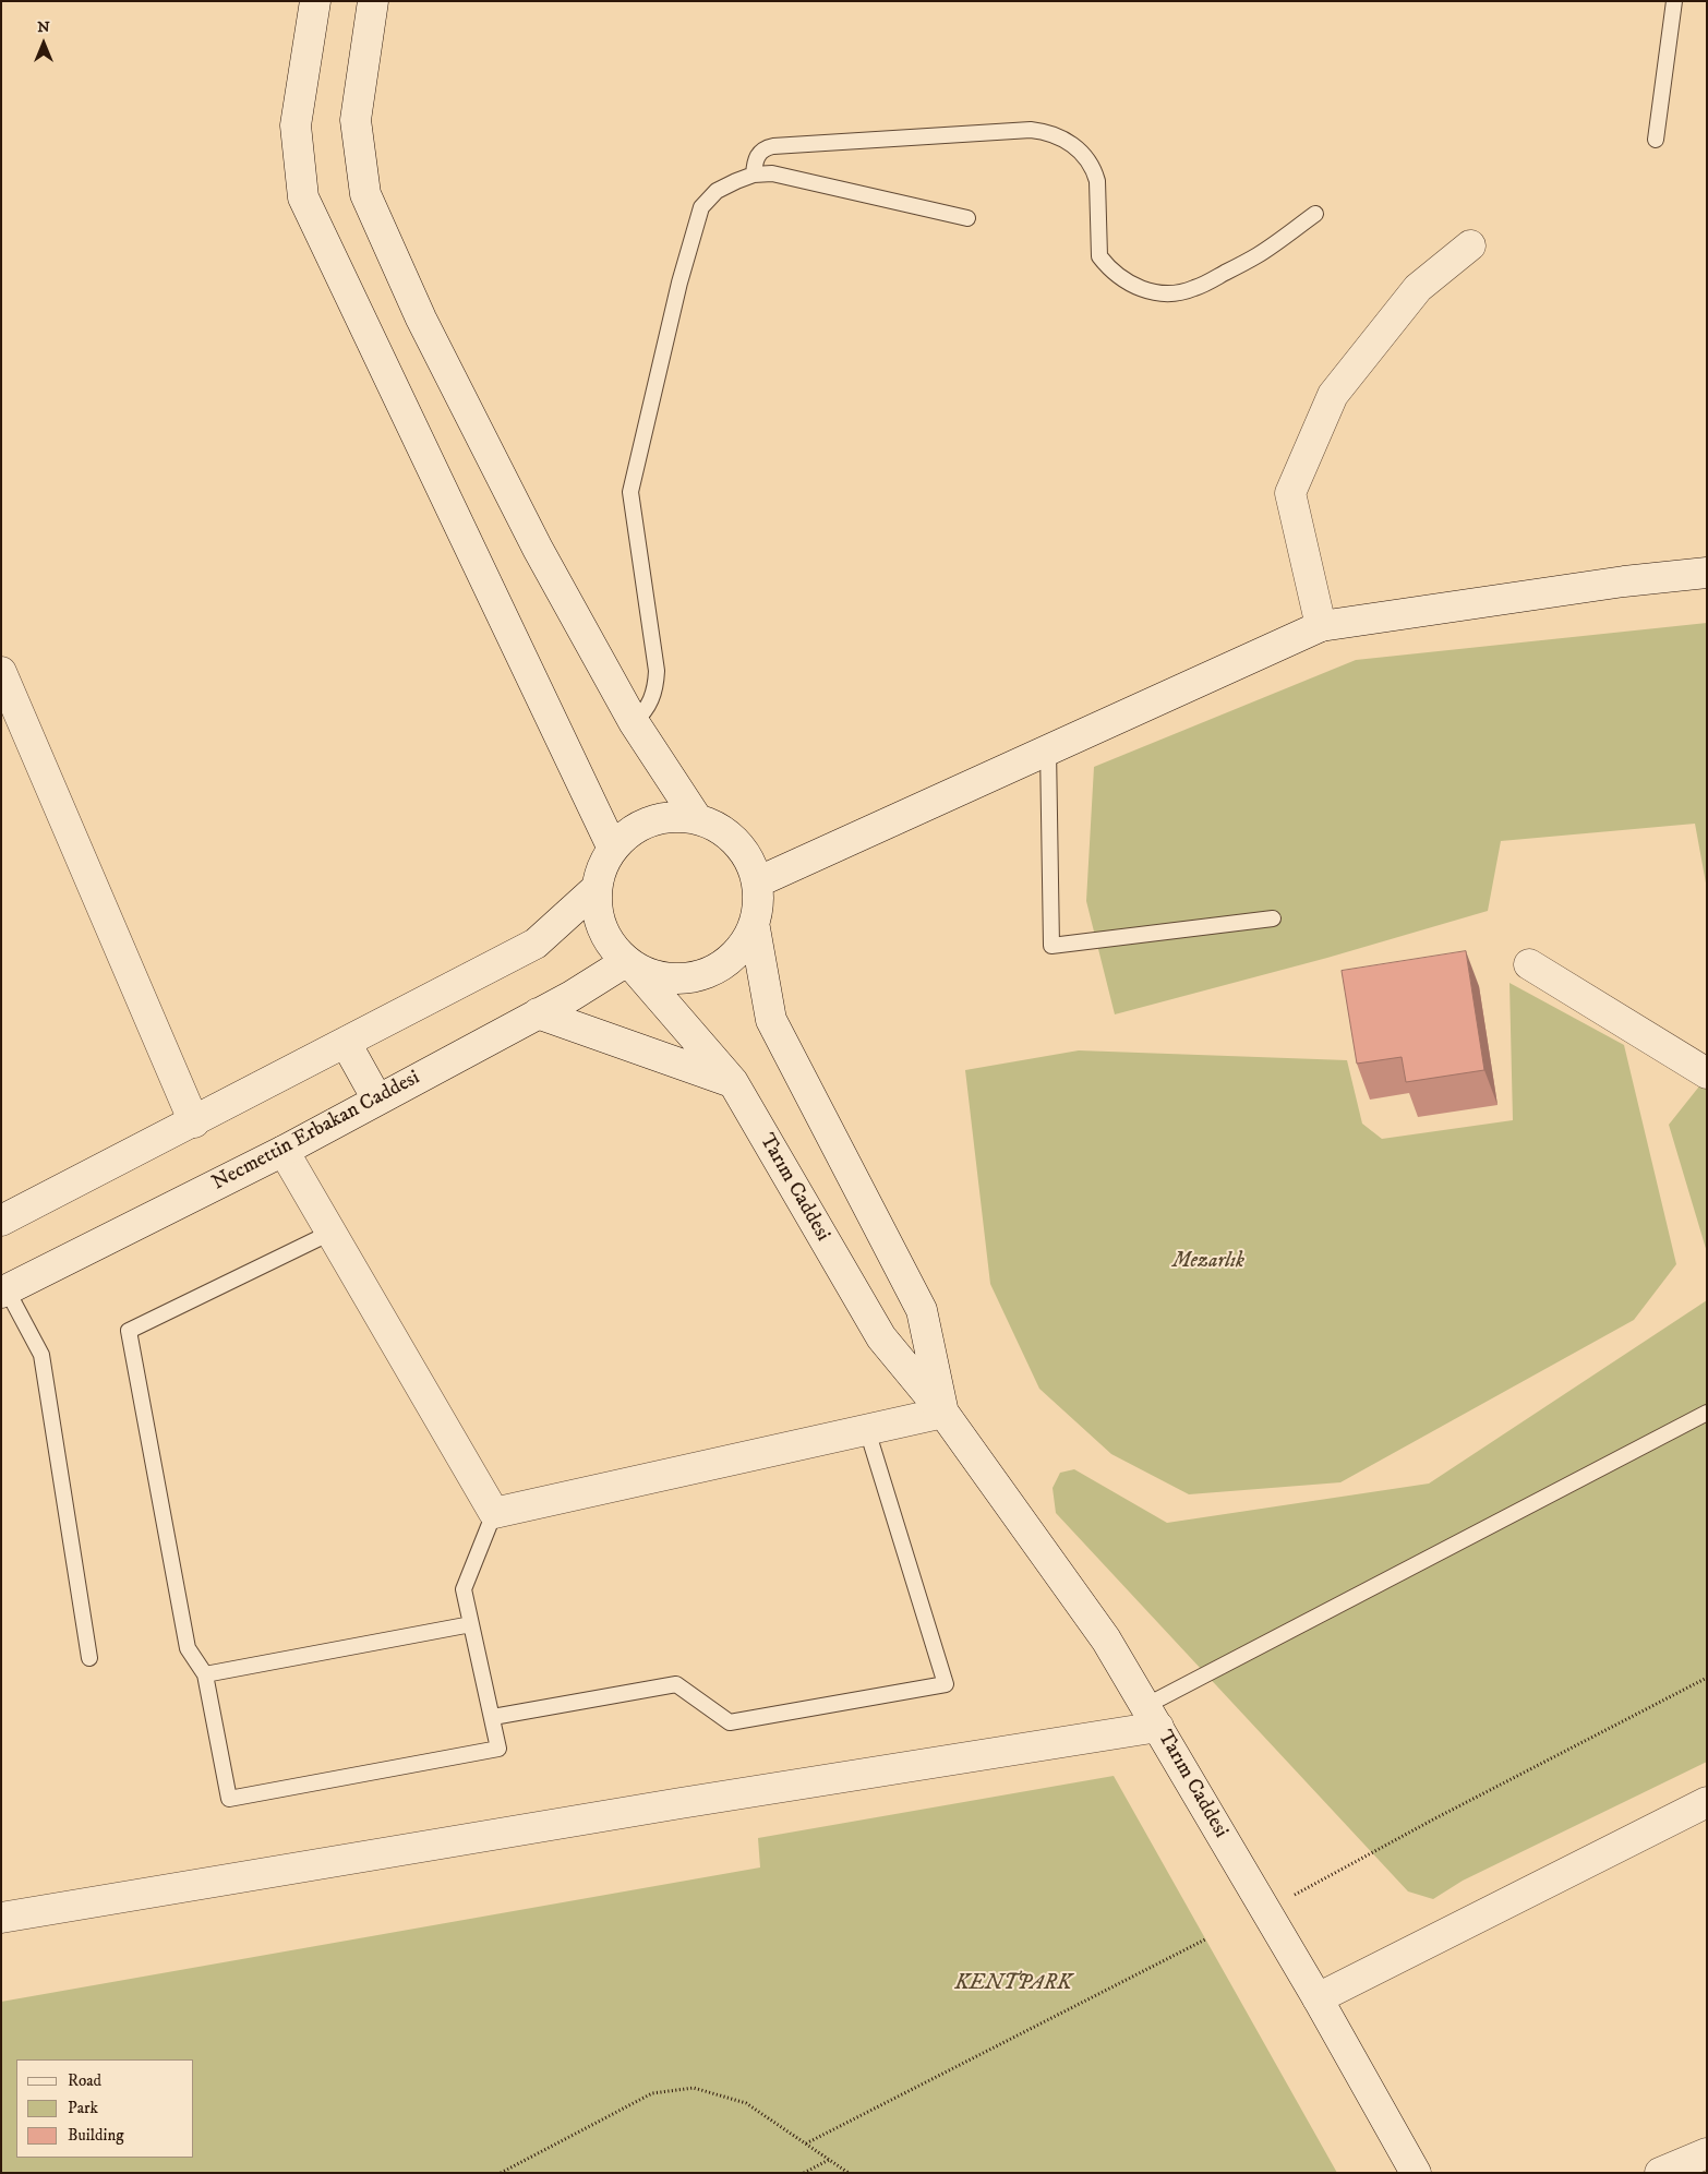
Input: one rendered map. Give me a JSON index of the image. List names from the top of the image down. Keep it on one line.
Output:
{"streets":{"street":["Necmettin Erbakan Caddesi","Tarım Caddesi"]},"crossings":[["Necmettin Erbakan Caddesi","Tarım Caddesi"]],"parks":["Mezarlık","KENTPARK"],"legend":["Road","Park","Building"],"north":"top"}
